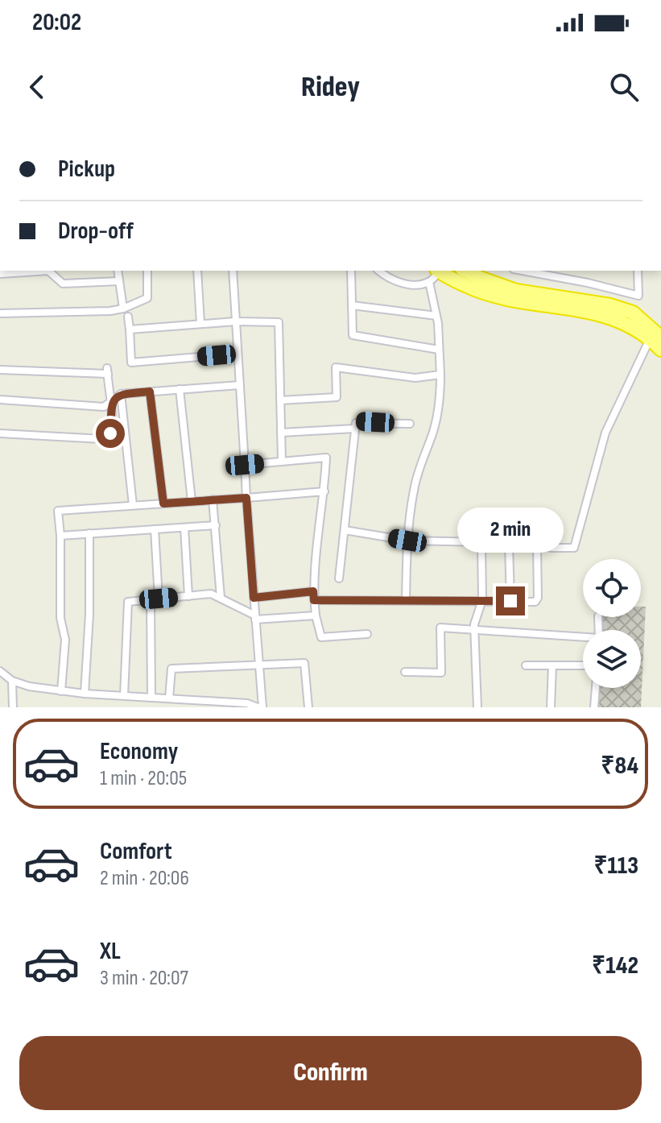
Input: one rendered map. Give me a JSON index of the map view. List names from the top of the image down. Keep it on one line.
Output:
{"page":{"status":"20:02","header":"Ridey","banner":["Pickup","Drop-off"],"bubble":"2 min","list":[{"name":"Economy","note":"1 min · 20:05","value":"₹84"},{"name":"Comfort","note":"2 min · 20:06","value":"₹113"},{"name":"XL","note":"3 min · 20:07","value":"₹142"}],"buttons":"Confirm"}}
